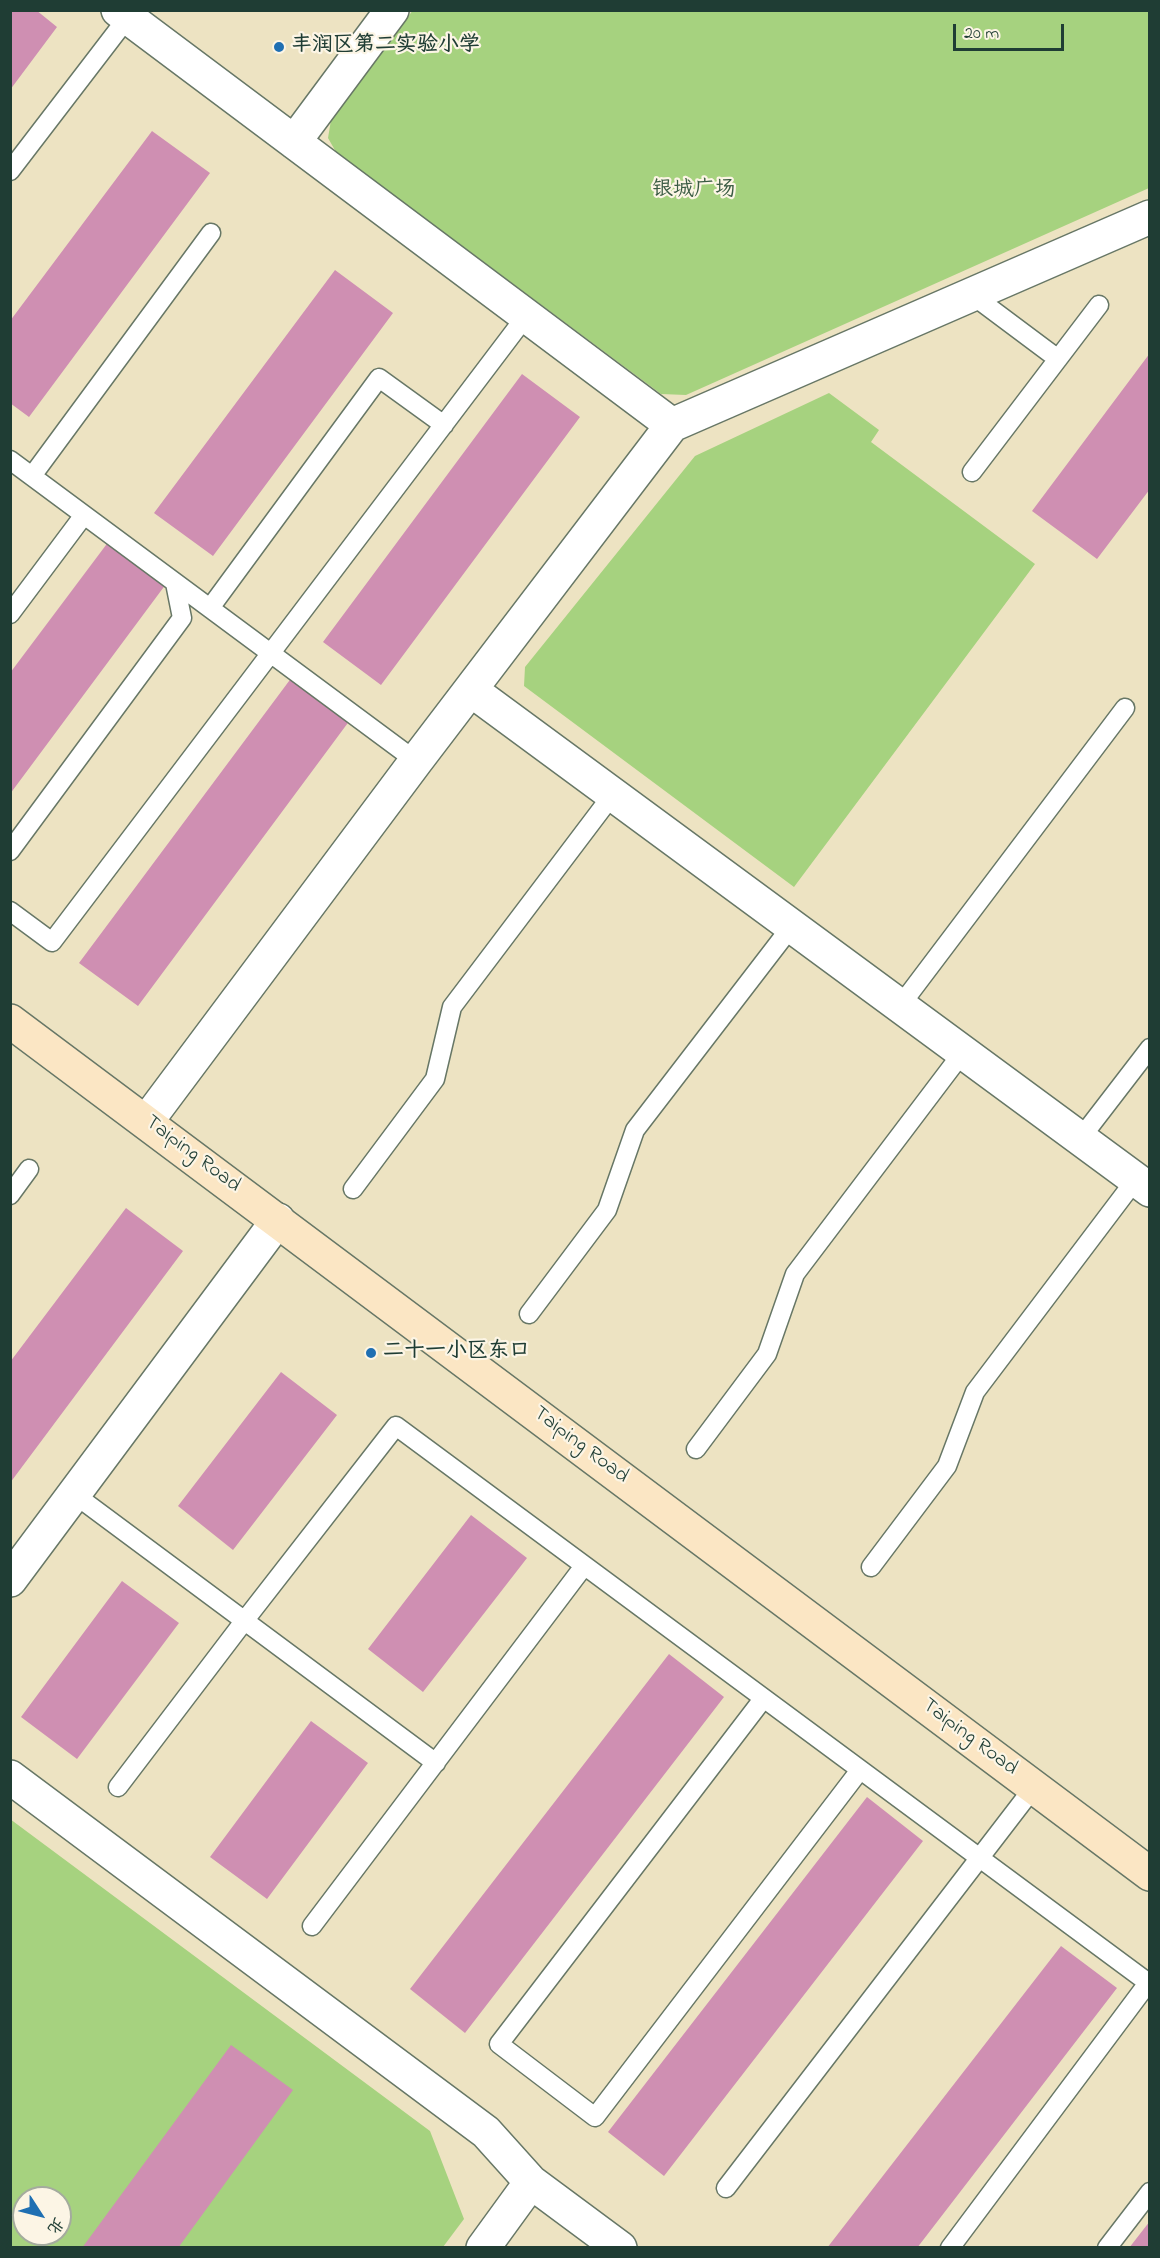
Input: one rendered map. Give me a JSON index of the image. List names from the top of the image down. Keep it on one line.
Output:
{"streets":{"street":["Taiping Road"]},"parks":["银城广场"],"places":["丰润区第二实验小学","二十一小区东口"],"scale_bar":"20 m","north":"bottom right"}
